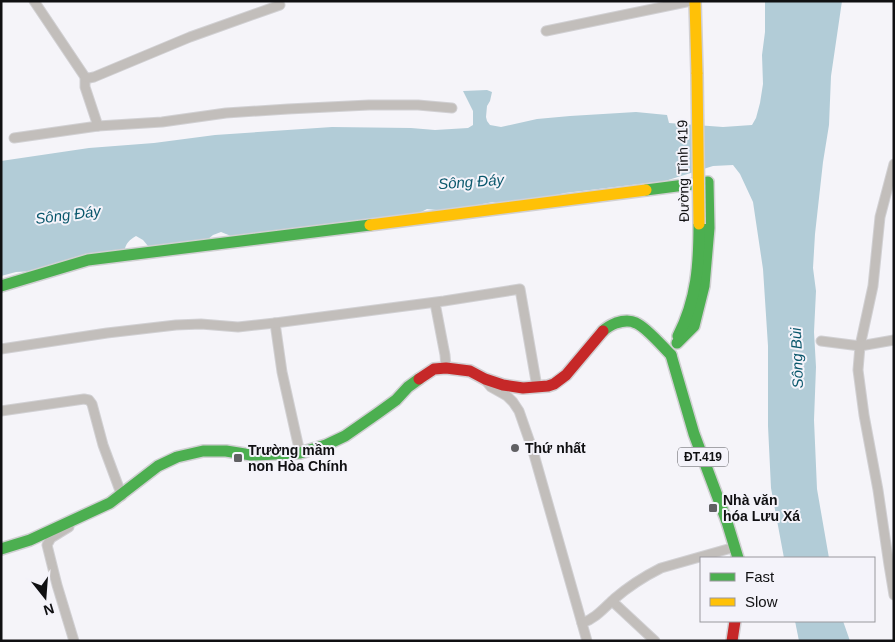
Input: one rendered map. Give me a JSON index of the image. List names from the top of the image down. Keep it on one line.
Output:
{"streets":{"street":["Đường Tỉnh 419","ĐT.419"]},"water":["Sông Đáy","Sông Bùi"],"places":{"other":["Thứ nhất"],"transit":["Trường mầm non Hòa Chính","Nhà văn hóa Lưu Xá"]},"legend":["Fast","Slow"],"north":"bottom"}
